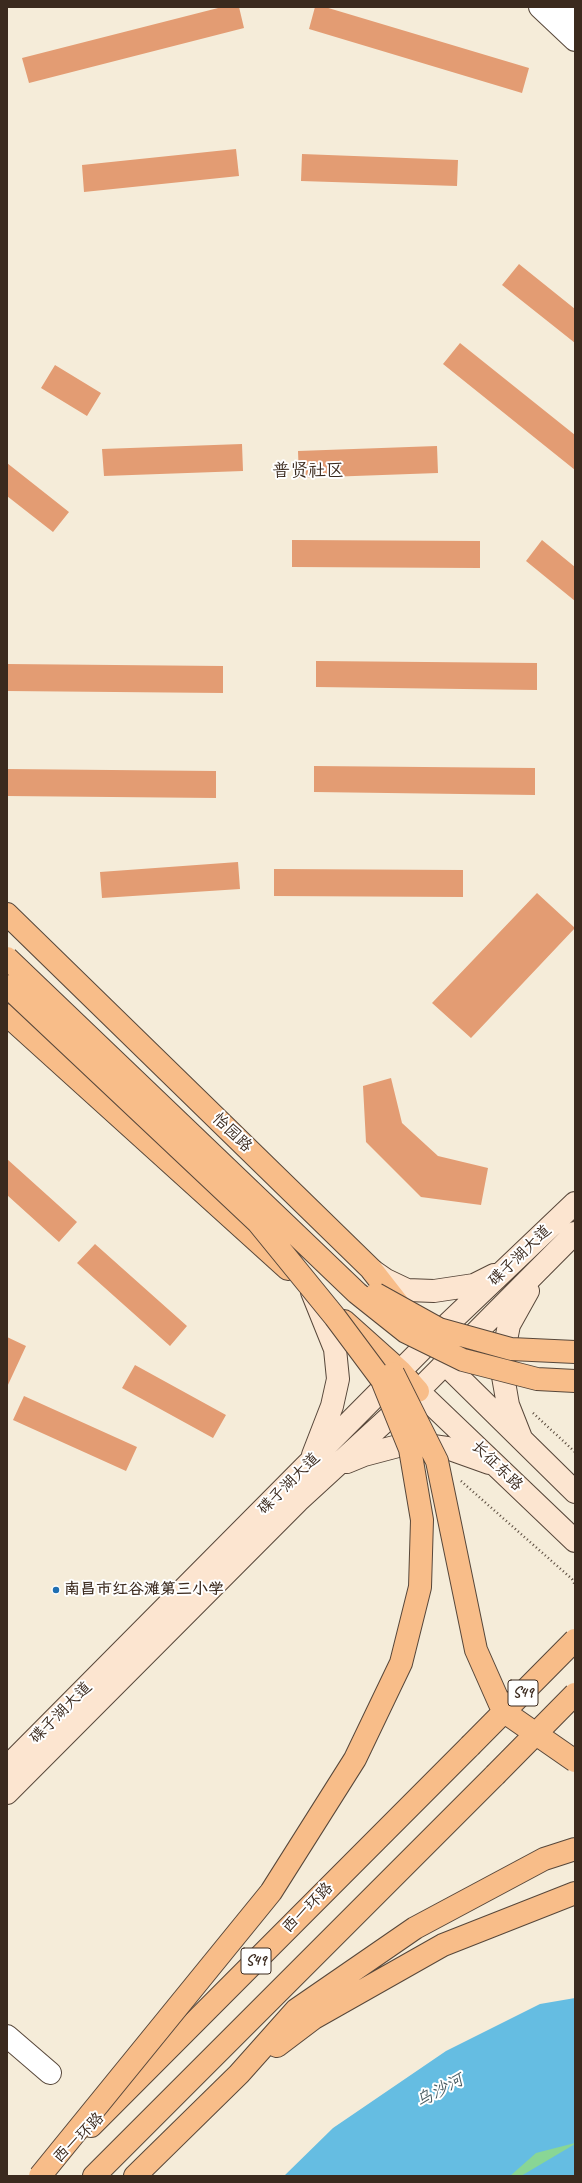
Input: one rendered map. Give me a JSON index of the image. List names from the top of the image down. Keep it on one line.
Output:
{"streets":{"main road":["怡园路","碟子湖大道","长征东路","S49","西一环路"]},"crossings":[["怡园路","碟子湖大道"],["碟子湖大道","长征东路"]],"districts":["普贤社区"],"water":["乌沙河"],"places":["南昌市红谷滩第三小学"]}
